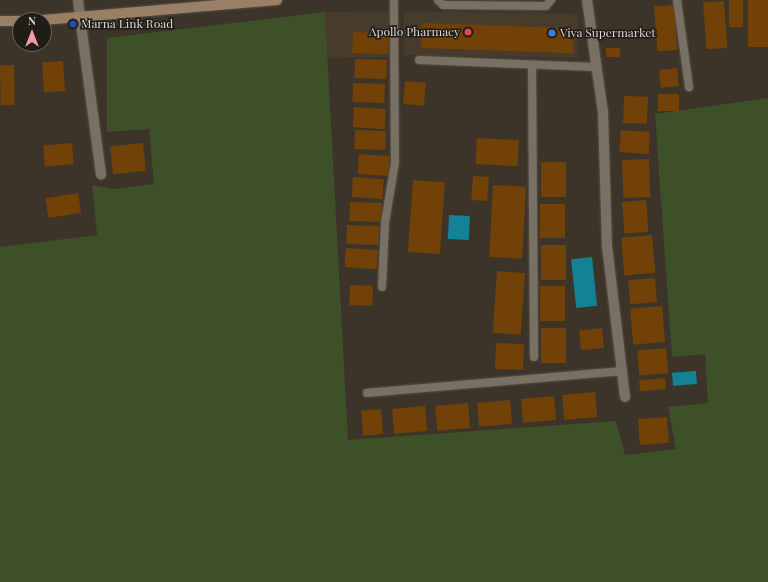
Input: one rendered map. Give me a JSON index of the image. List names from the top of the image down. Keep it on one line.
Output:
{"places":["Marna Link Road","Apollo Pharmacy","Viva Supermarket"],"north":"top"}
